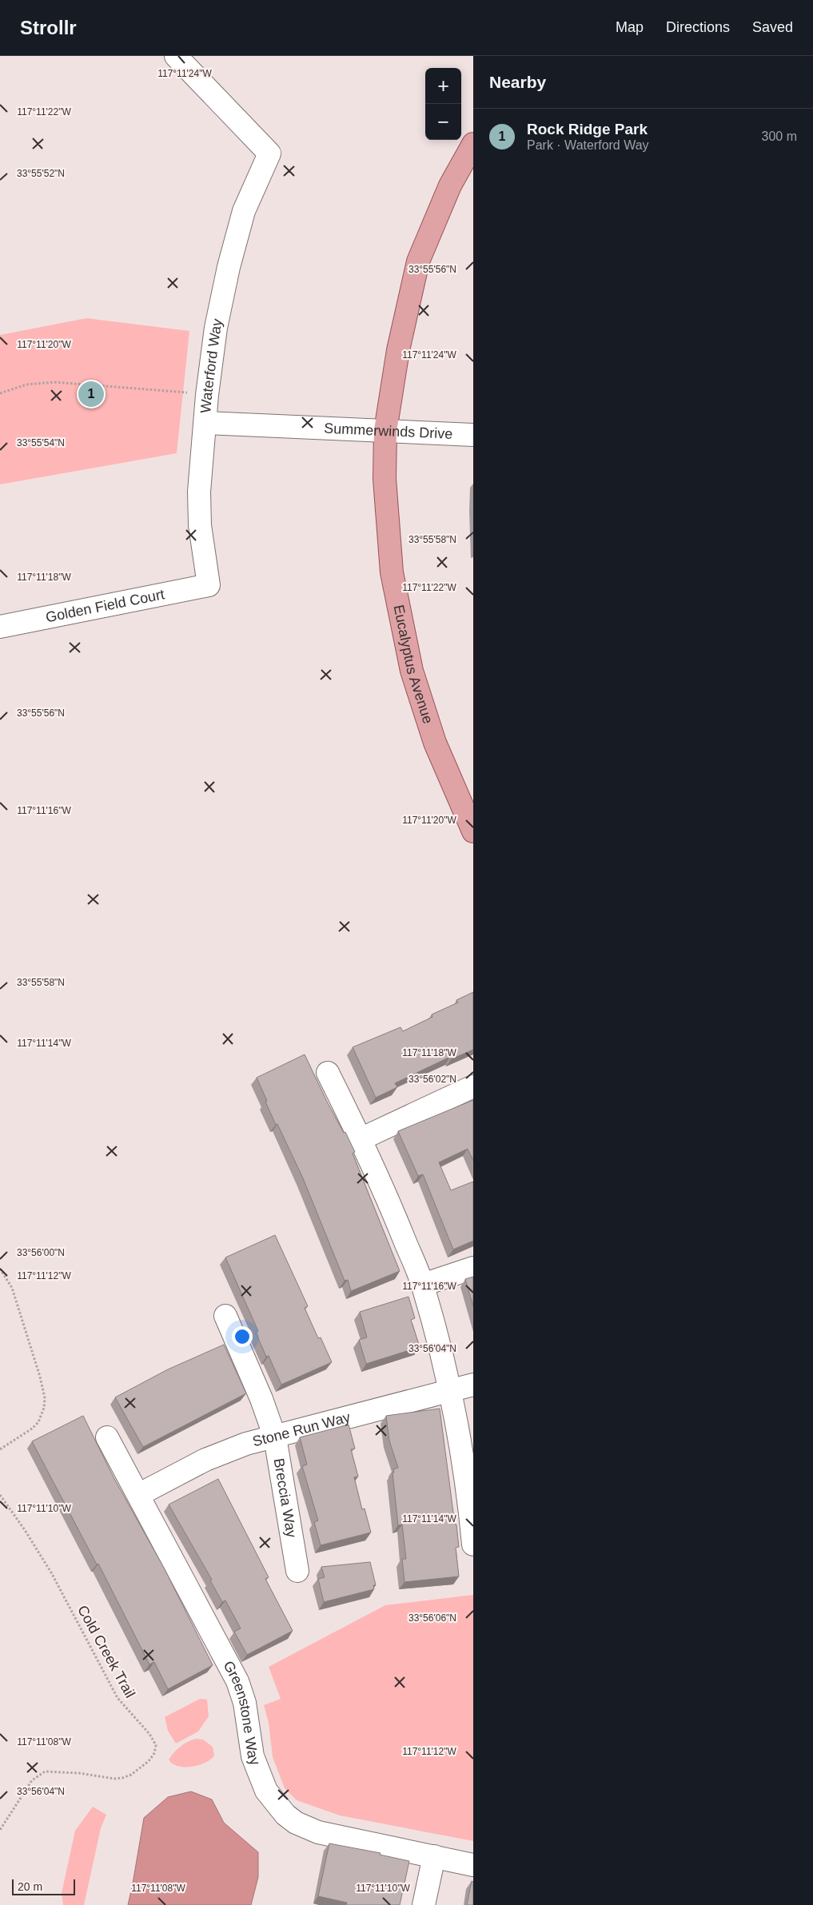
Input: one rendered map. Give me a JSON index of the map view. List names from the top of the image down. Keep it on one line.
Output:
{"streets":{"main road":["Eucalyptus Avenue"],"street":["Waterford Way","Summerwinds Drive","Golden Field Court","Stone Run Way","Breccia Way","Greenstone Way"],"path":["Cold Creek Trail"]},"crossings":[["Waterford Way","Summerwinds Drive"],["Waterford Way","Golden Field Court"],["Summerwinds Drive","Eucalyptus Avenue"],["Stone Run Way","Breccia Way"],["Stone Run Way","Greenstone Way"]],"scale_bar":"20 m","page":{"header":"Strollr","nav":["Map","Directions","Saved"],"heading":"Nearby","map_buttons":["+","−"],"list":[{"mark":"1","name":"Rock Ridge Park","note":"Park · Waterford Way","value":"300 m"}],"pins":"1","scale":"20 m"},"coordinates":["117°11'24\"W","117°11'22\"W","33°55'52\"N","33°55'56\"N","117°11'20\"W","33°55'54\"N","33°55'58\"N","117°11'18\"W","117°11'16\"W","117°11'14\"W","33°56'02\"N","33°56'00\"N","117°11'12\"W","33°56'04\"N","117°11'10\"W","33°56'06\"N","117°11'08\"W"]}
